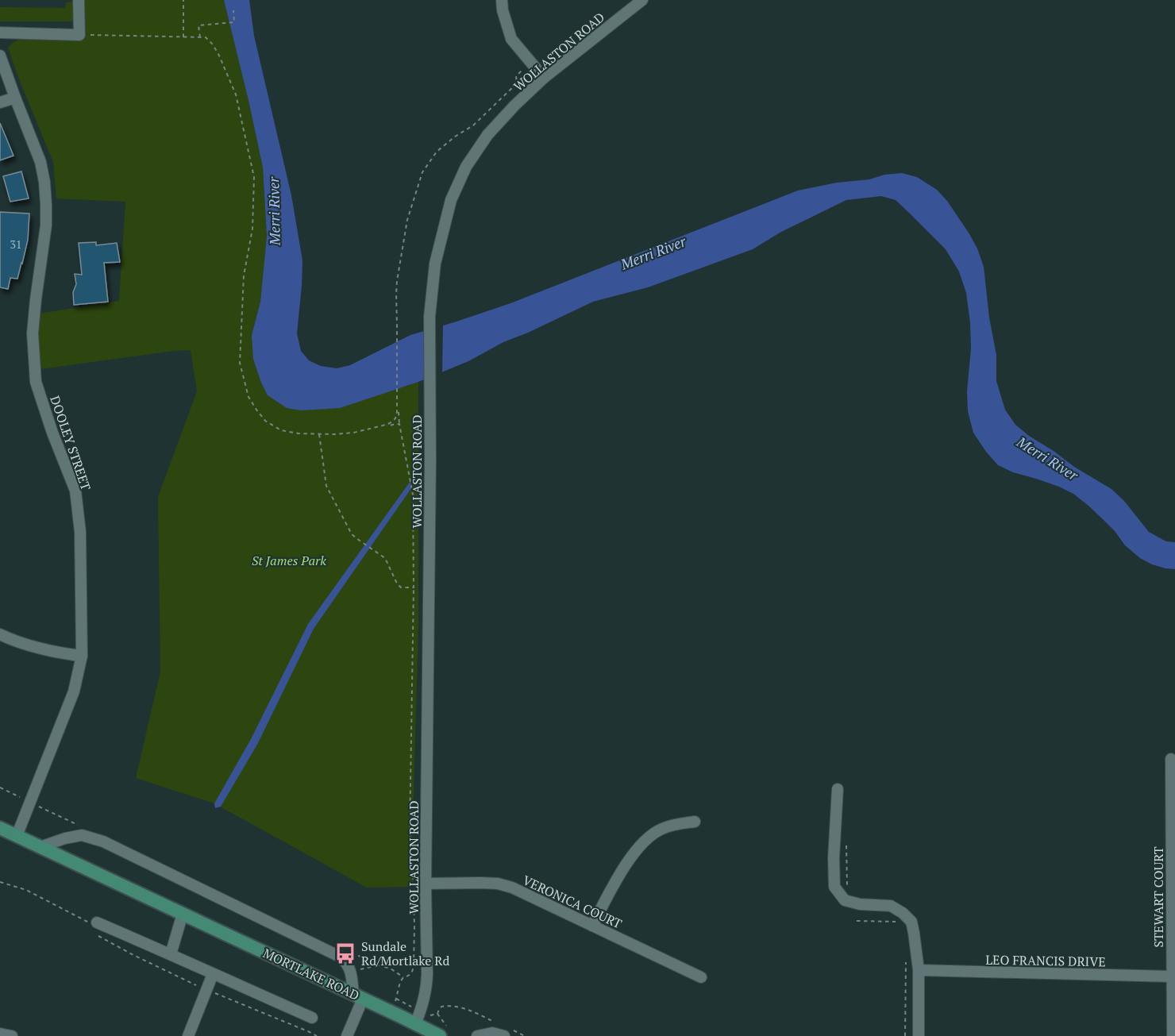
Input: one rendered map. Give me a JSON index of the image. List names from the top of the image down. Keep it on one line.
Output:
{"streets":{"main road":["MORTLAKE ROAD"],"street":["WOLLASTON ROAD","DOOLEY STREET","STEWART COURT","VERONICA COURT","LEO FRANCIS DRIVE"]},"crossings":[["WOLLASTON ROAD","VERONICA COURT"],["WOLLASTON ROAD","MORTLAKE ROAD"],["DOOLEY STREET","MORTLAKE ROAD"],["STEWART COURT","LEO FRANCIS DRIVE"]],"water":["Merri River"],"parks":["St James Park"],"places":{"bus stop":["Sundale Rd/Mortlake Rd"]},"house_numbers":["31"]}
